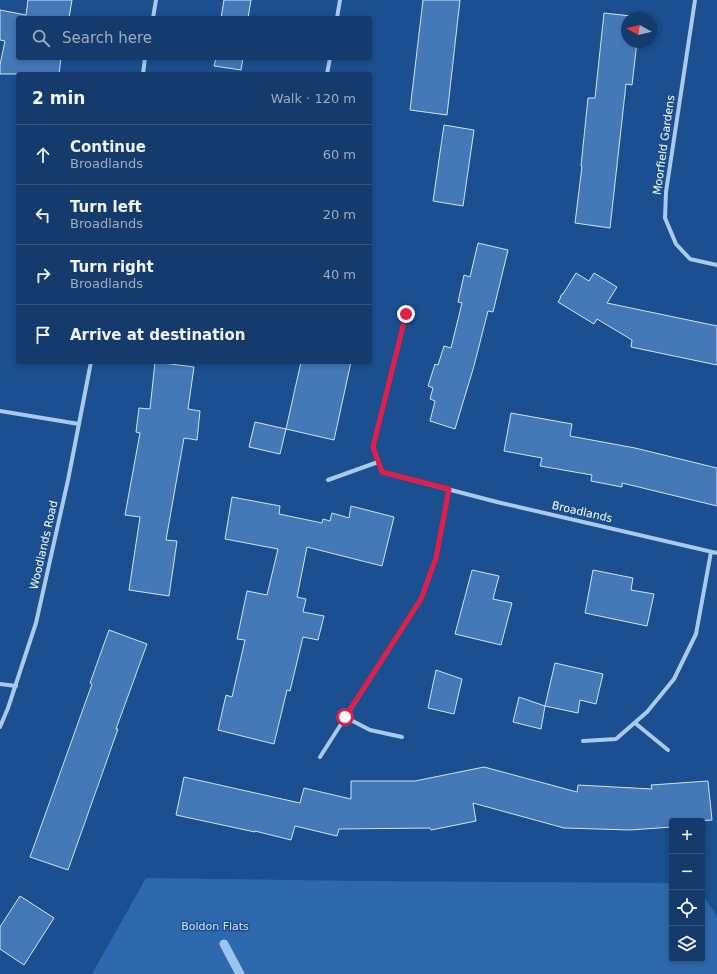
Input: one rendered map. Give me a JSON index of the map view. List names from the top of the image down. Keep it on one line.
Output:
{"streets":{"street":["Moorfield Gardens","Broadlands","Woodlands Road"]},"parks":["Boldon Flats"],"north":"left","page":{"search":"Search here","heading":["2 min","Walk · 120 m"],"list":[["Continue","Broadlands","60 m"],["Turn left","Broadlands","20 m"],["Turn right","Broadlands","40 m"],"Arrive at destination"],"map_buttons":["+","−"]}}
